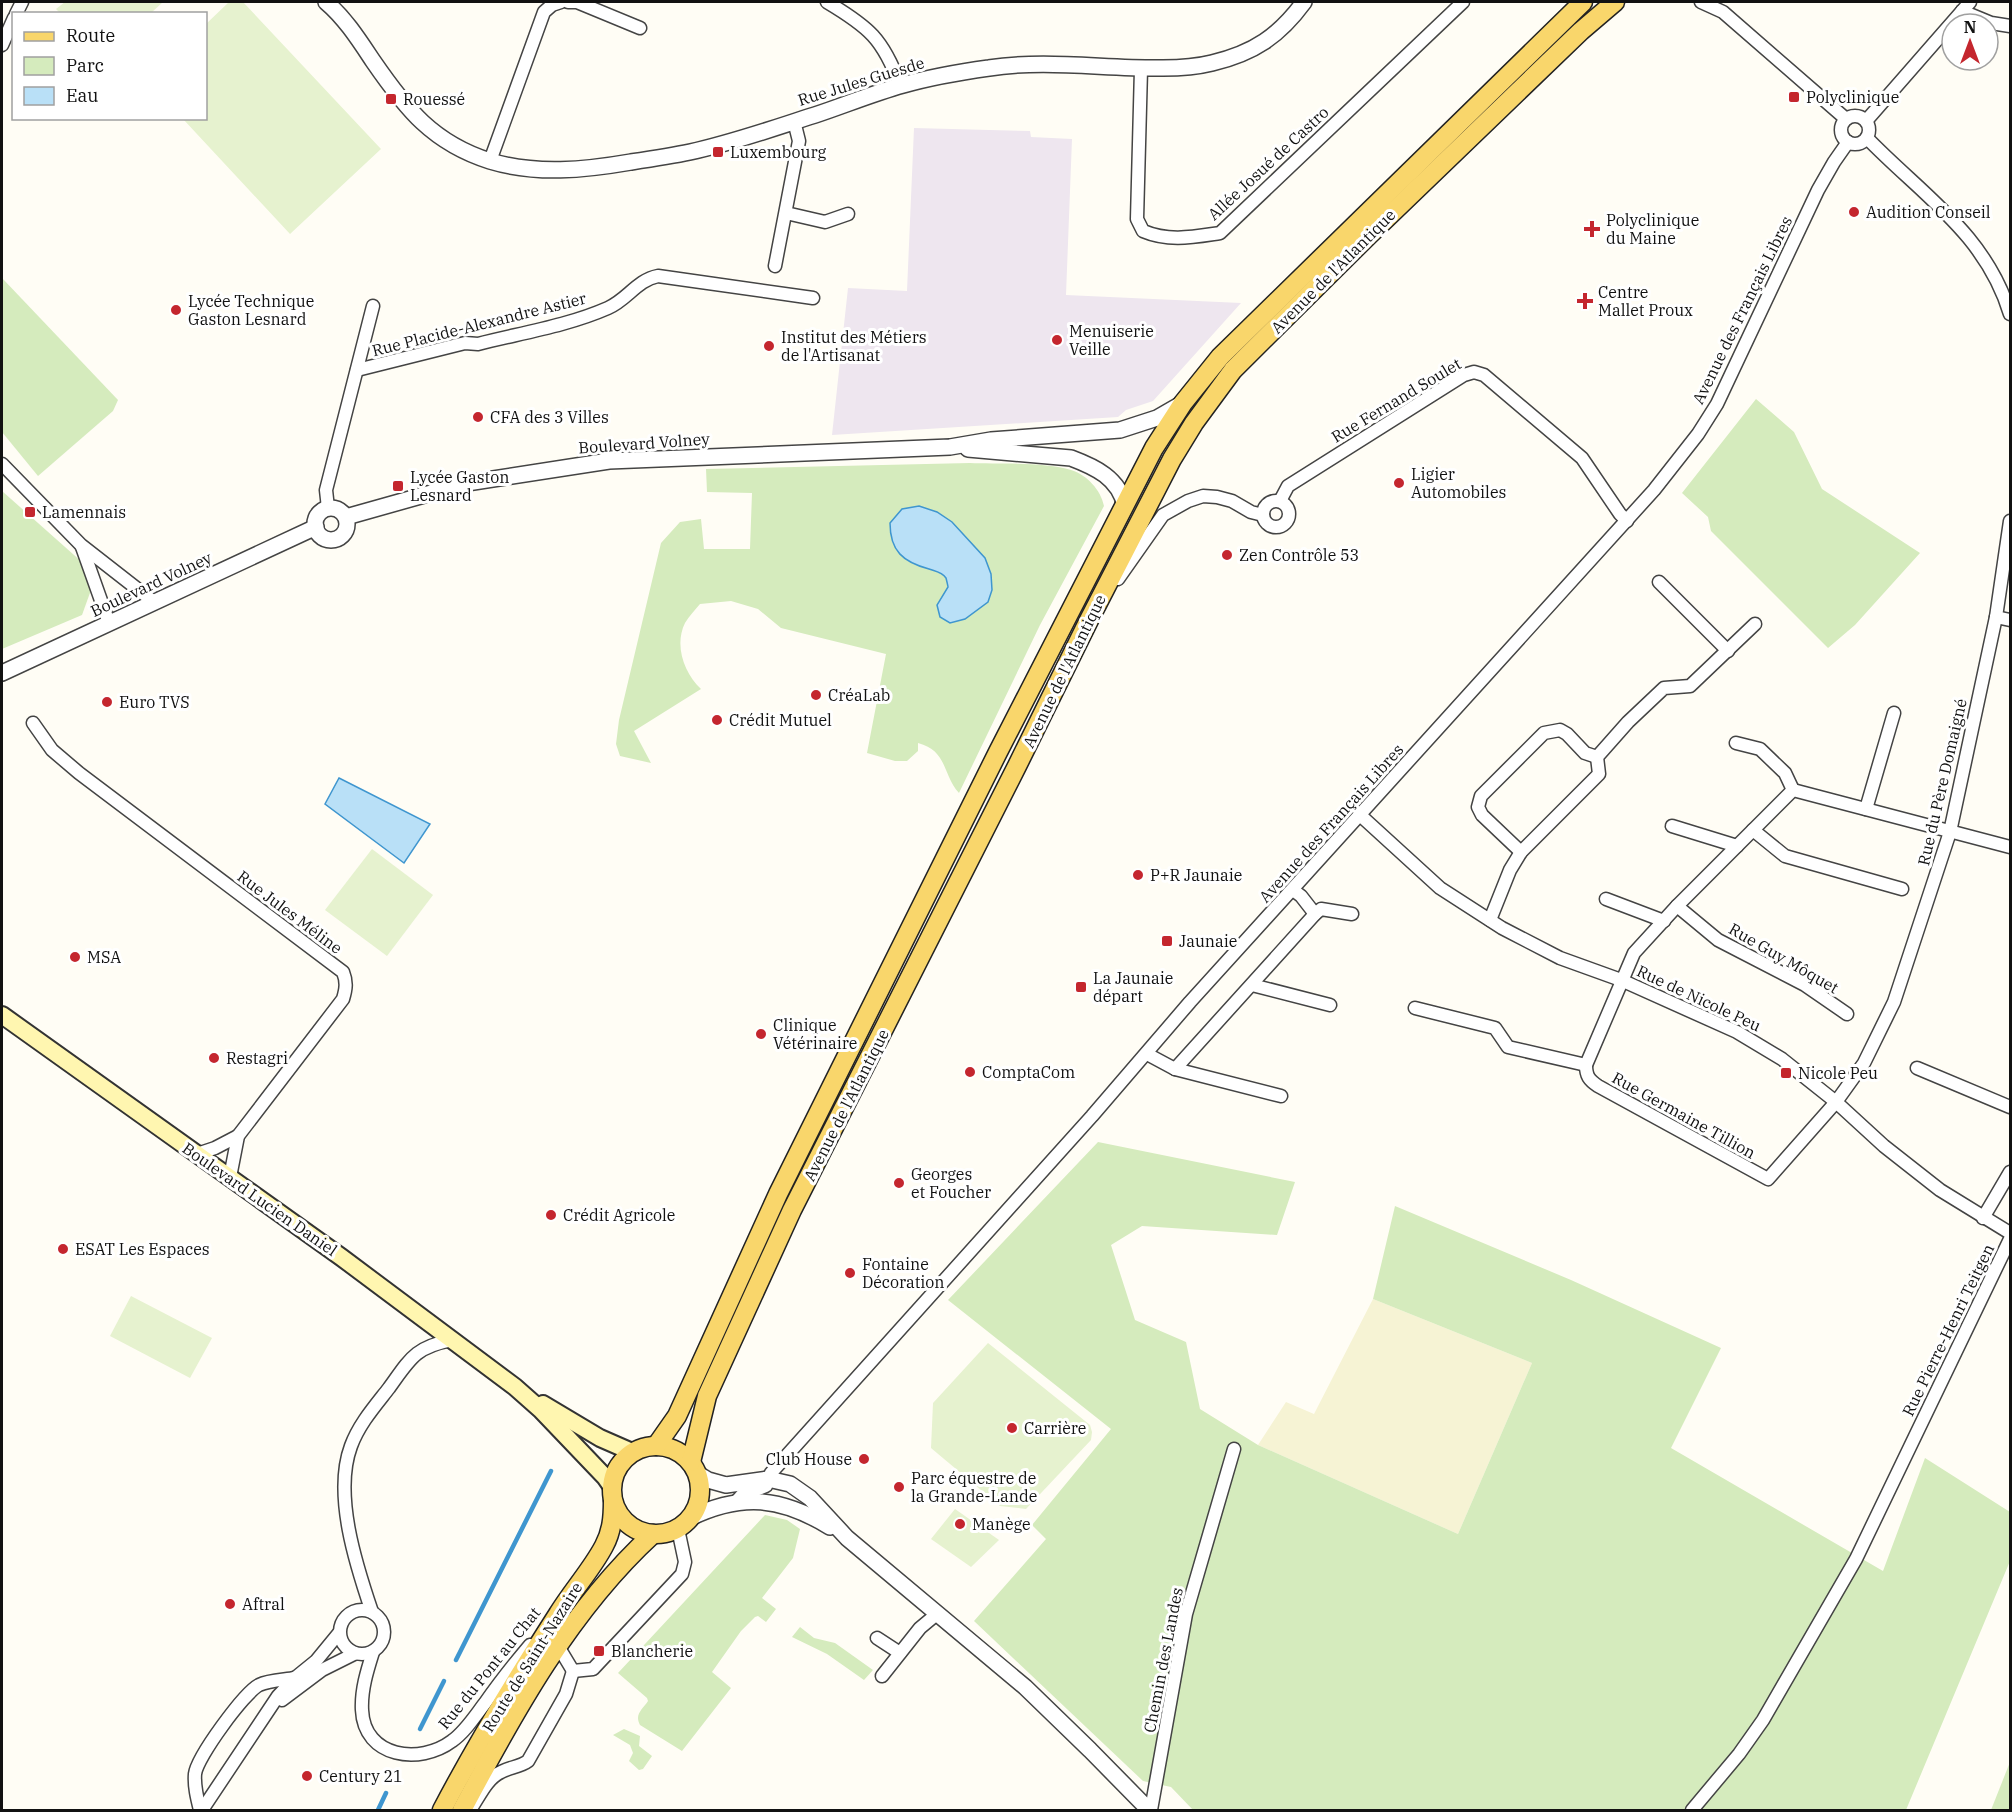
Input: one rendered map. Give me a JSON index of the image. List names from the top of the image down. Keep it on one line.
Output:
{"streets":{"main road":["Avenue de l'Atlantique","Boulevard Lucien Daniel","Route de Saint-Nazaire"],"street":["Rue Jules Guesde","Allée Josué de Castro","Avenue des Français Libres","Rue Placide-Alexandre Astier","Rue Fernand Soulet","Boulevard Volney","Rue du Père Domaigné","Rue Jules Méline","Rue Guy Môquet","Rue de Nicole Peu","Rue Germaine Tillion","Rue Pierre-Henri Teitgen","Chemin des Landes","Rue du Pont au Chat"]},"crossings":[["Rue Jules Guesde","Allée Josué de Castro"],["Avenue de l'Atlantique","Boulevard Volney"],["Avenue de l'Atlantique","Boulevard Lucien Daniel"],["Avenue de l'Atlantique","Route de Saint-Nazaire"],["Avenue des Français Libres","Rue Fernand Soulet"],["Avenue des Français Libres","Rue de Nicole Peu"],["Rue Placide-Alexandre Astier","Boulevard Volney"],["Rue du Père Domaigné","Rue de Nicole Peu"],["Rue du Père Domaigné","Rue Germaine Tillion"],["Rue Jules Méline","Boulevard Lucien Daniel"],["Rue de Nicole Peu","Rue Germaine Tillion"],["Boulevard Lucien Daniel","Route de Saint-Nazaire"],["Route de Saint-Nazaire","Rue du Pont au Chat"]],"places":{"transit":["Polyclinique","Rouessé","Luxembourg","Lycée Gaston Lesnard","Lamennais","Jaunaie","La Jaunaie départ","Nicole Peu","Blancherie"],"other":["Audition Conseil","Lycée Technique Gaston Lesnard","Menuiserie Veille","Institut des Métiers de l'Artisanat","CFA des 3 Villes","Ligier Automobiles","Zen Contrôle 53","CréaLab","Euro TVS","Crédit Mutuel","P+R Jaunaie","MSA","Clinique Vétérinaire","Restagri","ComptaCom","Georges et Foucher","Crédit Agricole","ESAT Les Espaces","Fontaine Décoration","Carrière","Club House","Parc équestre de la Grande-Lande","Manège","Aftral","Century 21"],"health":["Polyclinique du Maine","Centre Mallet Proux"]},"legend":["Route","Parc","Eau"],"north":"top"}
